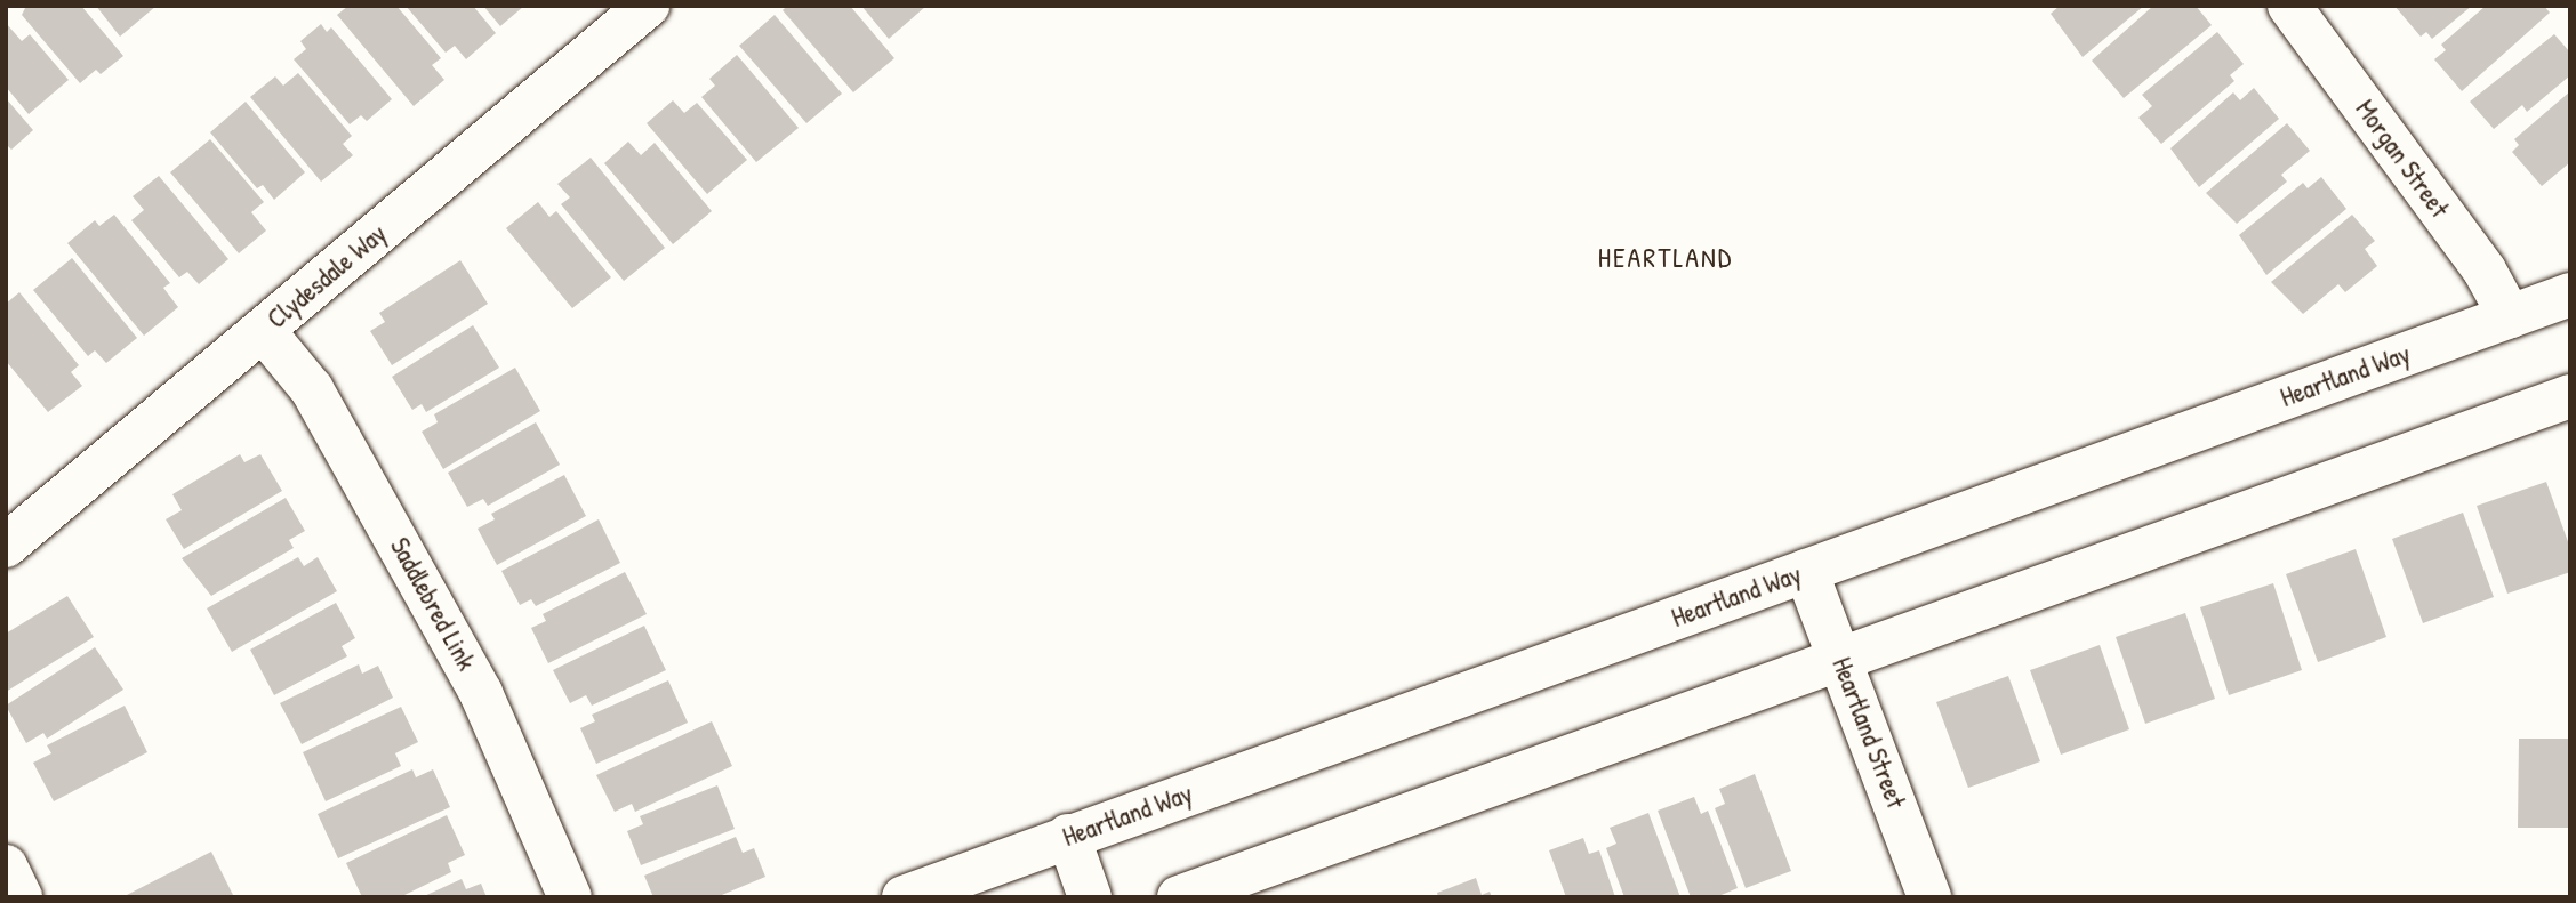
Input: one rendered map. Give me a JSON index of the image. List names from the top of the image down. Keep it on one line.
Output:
{"streets":{"street":["Morgan Street","Clydesdale Way","Heartland Way","Saddlebred Link","Heartland Street"]},"crossings":[["Morgan Street","Heartland Way"],["Clydesdale Way","Saddlebred Link"],["Heartland Way","Heartland Street"]],"districts":["HEARTLAND"]}
